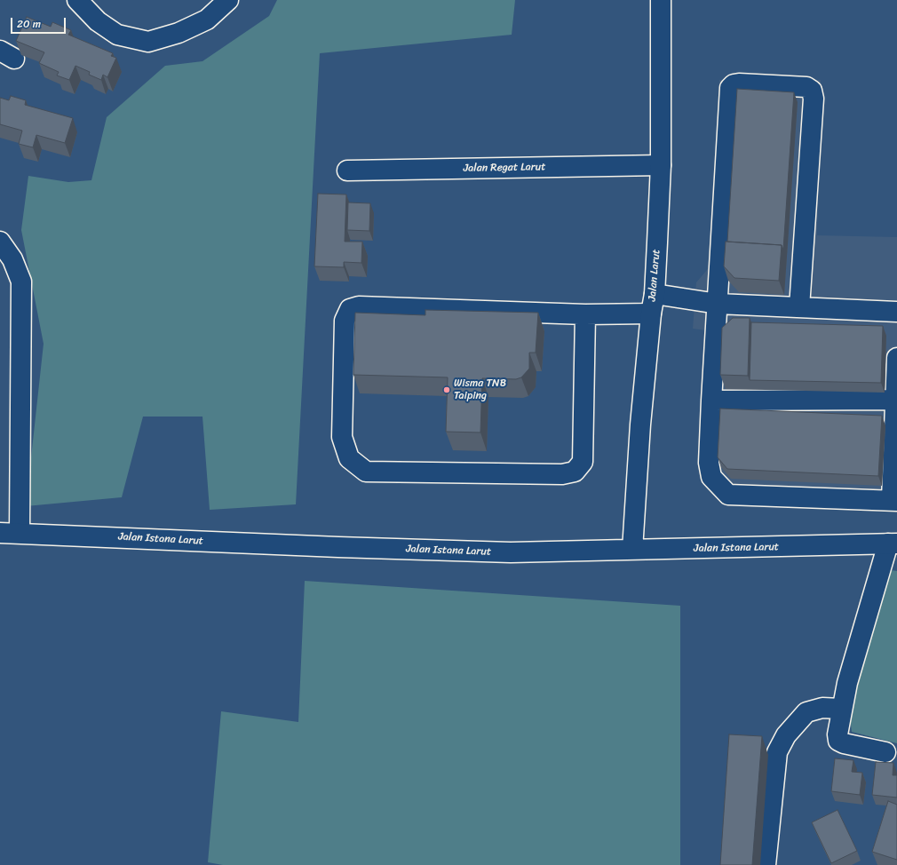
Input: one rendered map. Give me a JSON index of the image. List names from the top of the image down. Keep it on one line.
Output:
{"streets":{"street":["Jalan Regat Larut","Jalan Larut","Jalan Istana Larut"]},"crossings":[["Jalan Regat Larut","Jalan Larut"],["Jalan Larut","Jalan Istana Larut"]],"places":["Wisma TNB Taiping"],"scale_bar":"20 m"}
